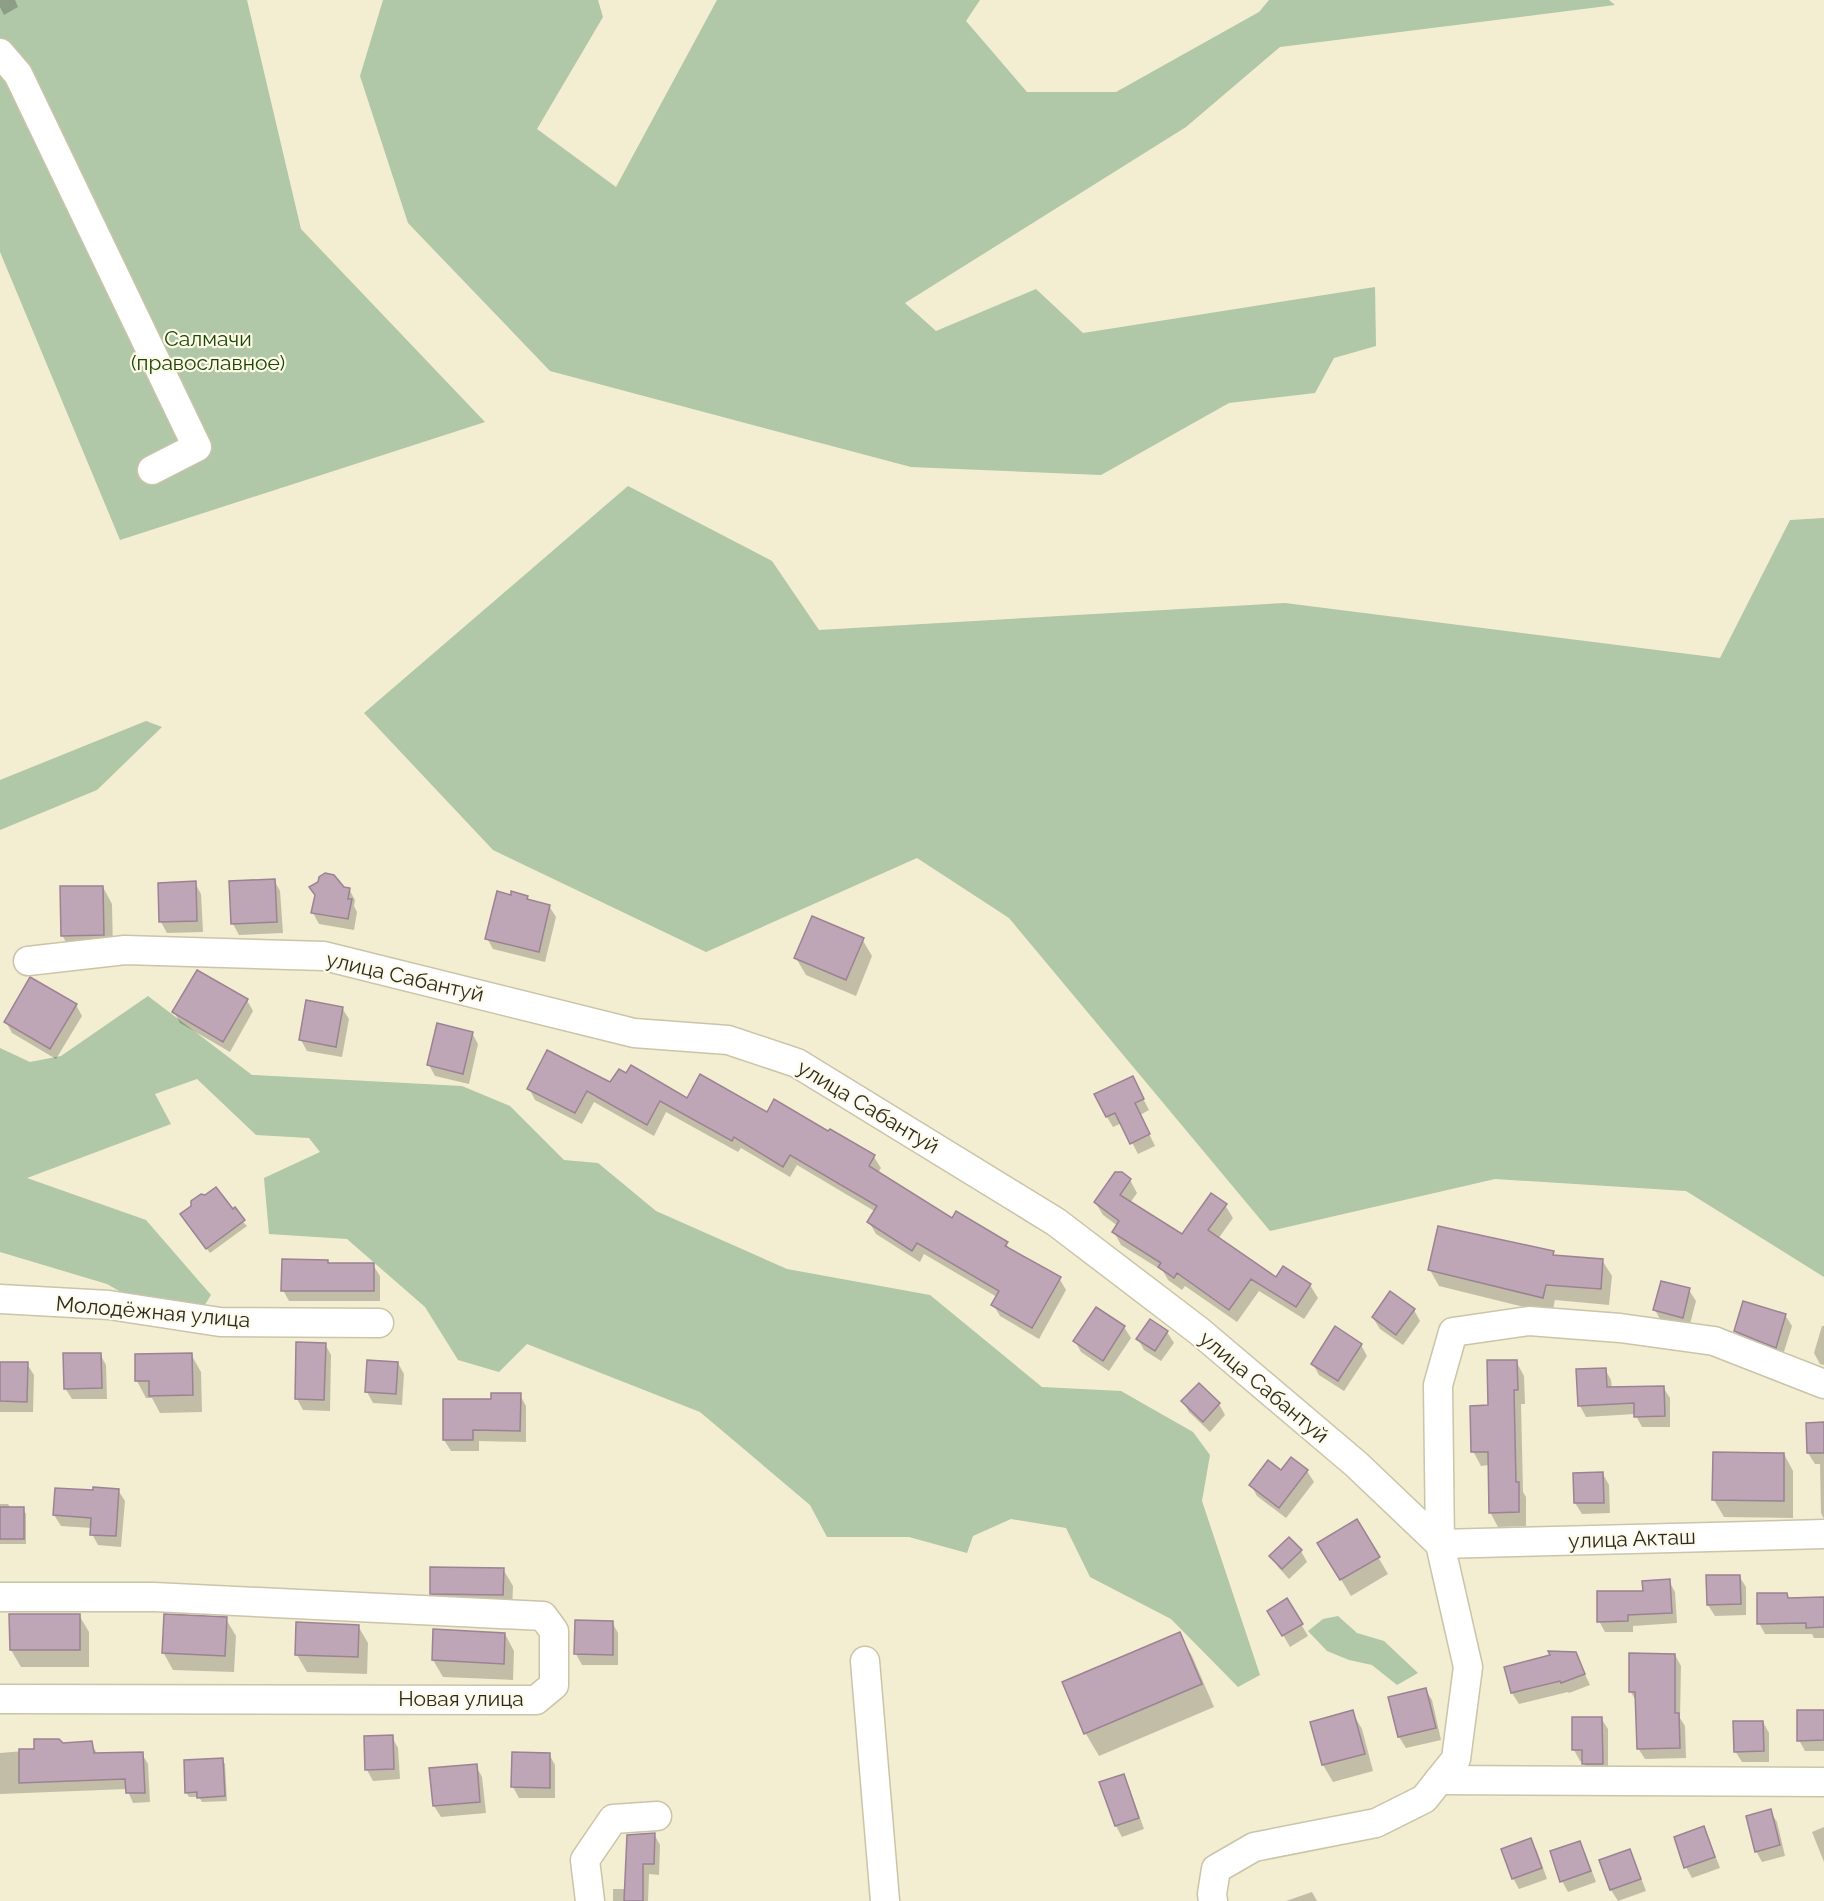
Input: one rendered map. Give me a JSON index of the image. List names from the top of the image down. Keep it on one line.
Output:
{"streets":{"street":["улица Сабантуй","Молодёжная улица","улица Акташ","Новая улица"]},"crossings":[["улица Сабантуй","улица Акташ"]],"parks":["Салмачи (православное)"]}
